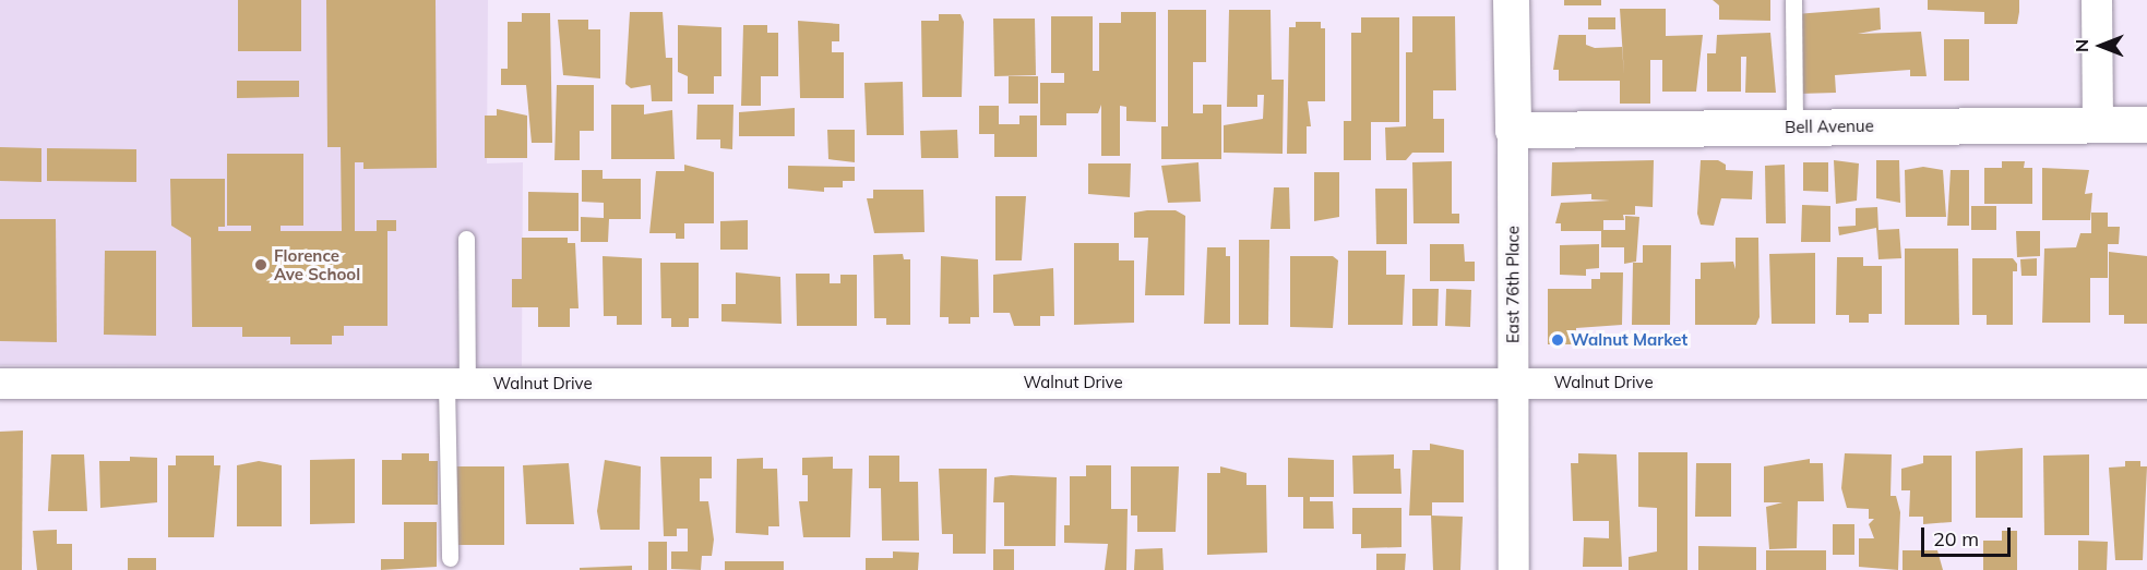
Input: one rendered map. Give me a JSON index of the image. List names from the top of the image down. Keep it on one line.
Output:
{"streets":{"street":["Bell Avenue","East 76th Place","Walnut Drive"]},"crossings":[["Bell Avenue","East 76th Place"],["East 76th Place","Walnut Drive"]],"places":["Florence Ave School","Walnut Market"],"scale_bar":"20 m","north":"left"}
